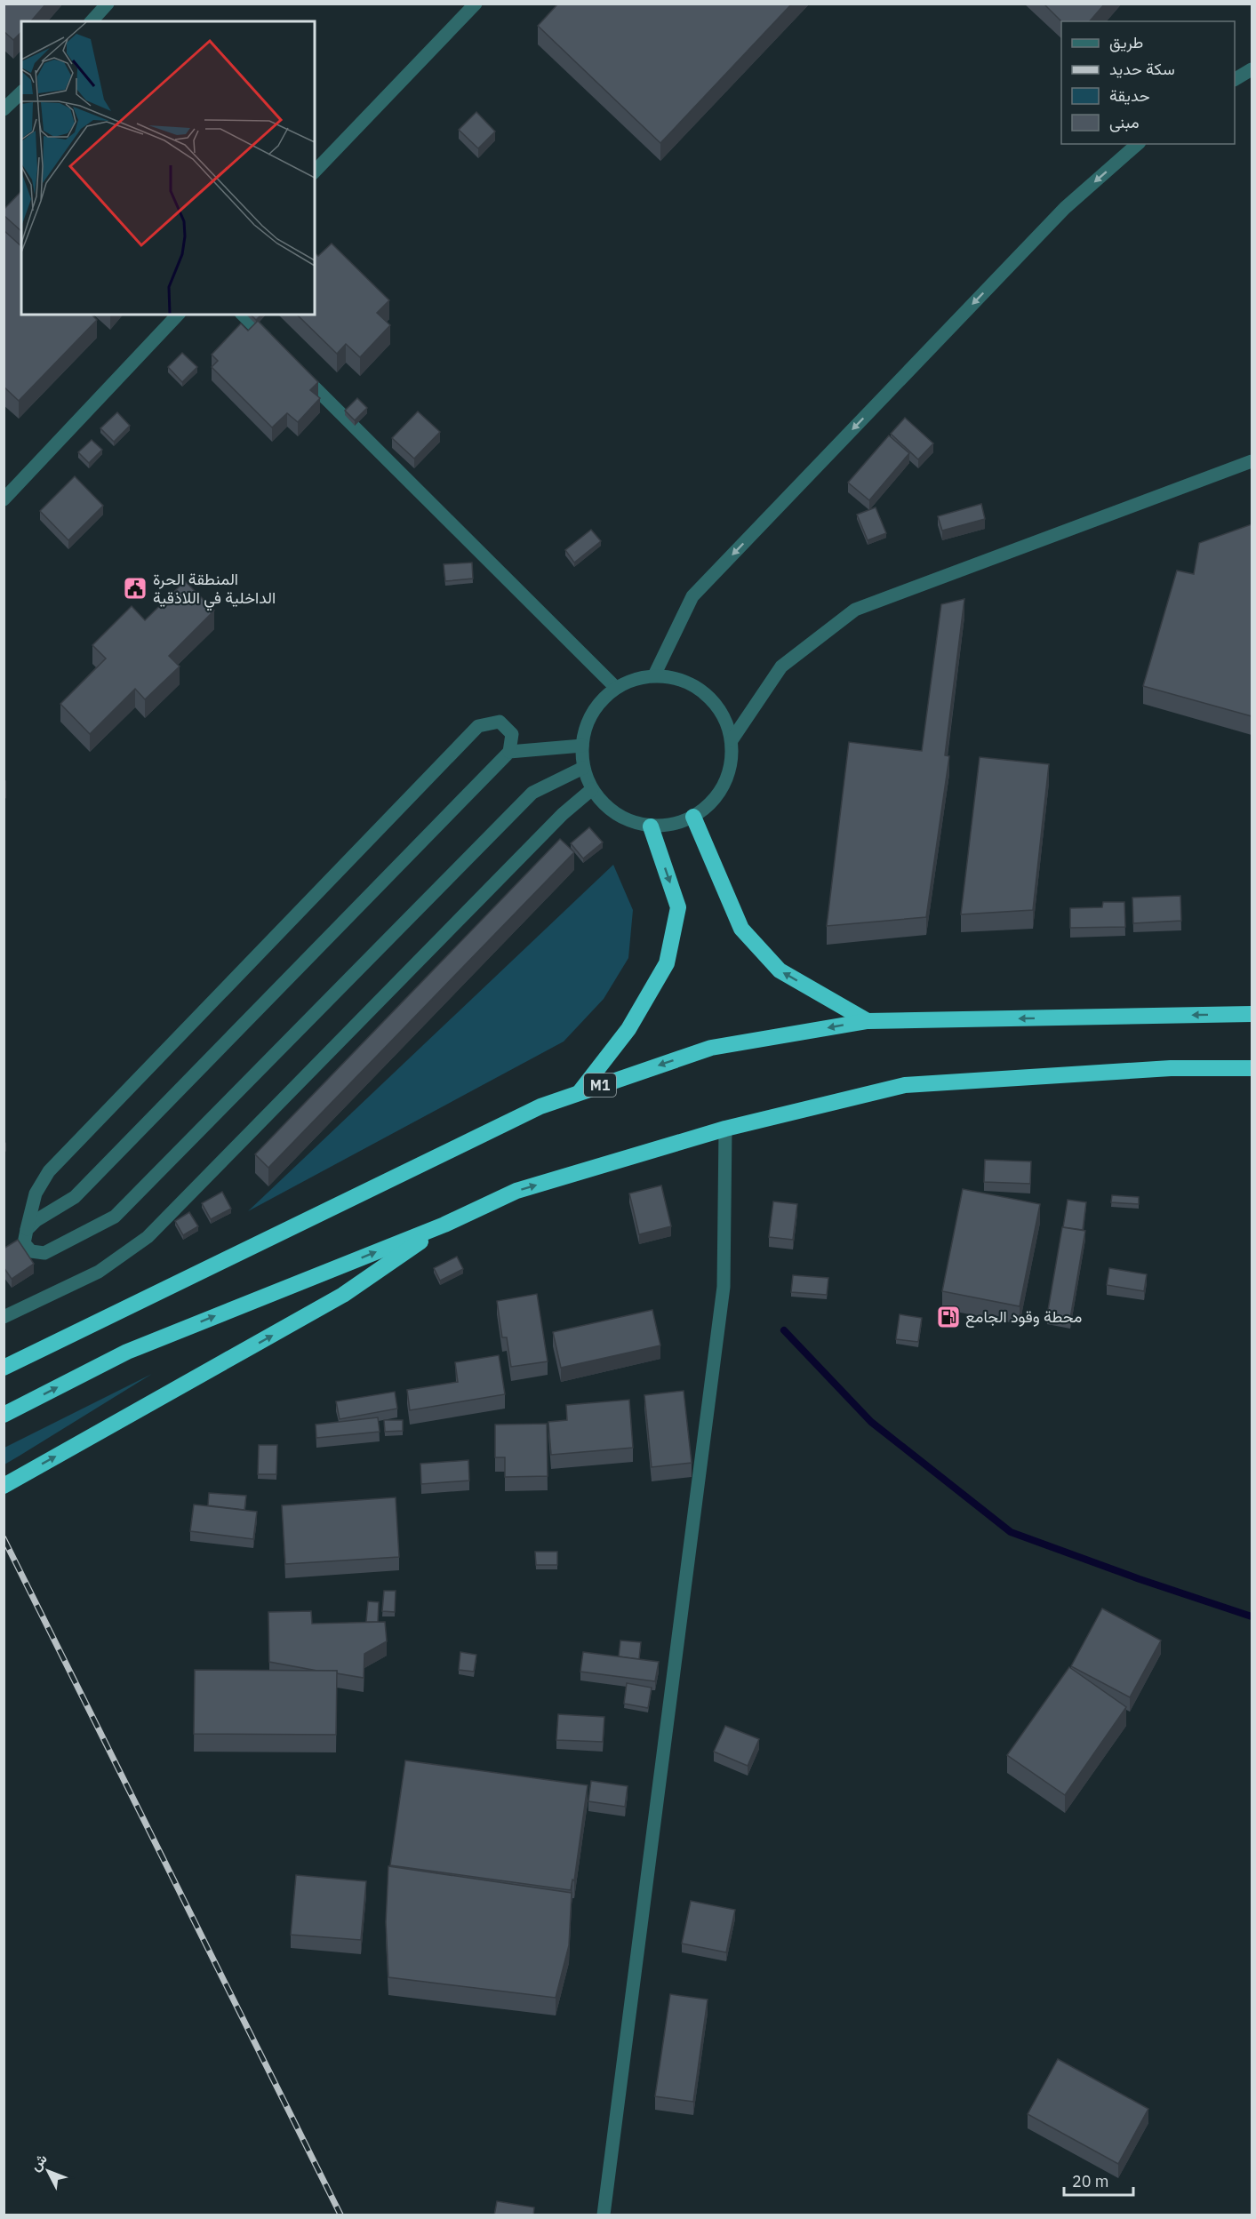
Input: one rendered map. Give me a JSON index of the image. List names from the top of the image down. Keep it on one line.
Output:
{"streets":{"highway":["M1"]},"places":{"public building":["المنطقة الحرة الداخلية في اللاذقية"],"fuel station":["محطة وقود الجامع"]},"legend":["طريق","سكة حديد","حديقة","مبنى"],"scale_bar":"20 m","north":"top left"}
